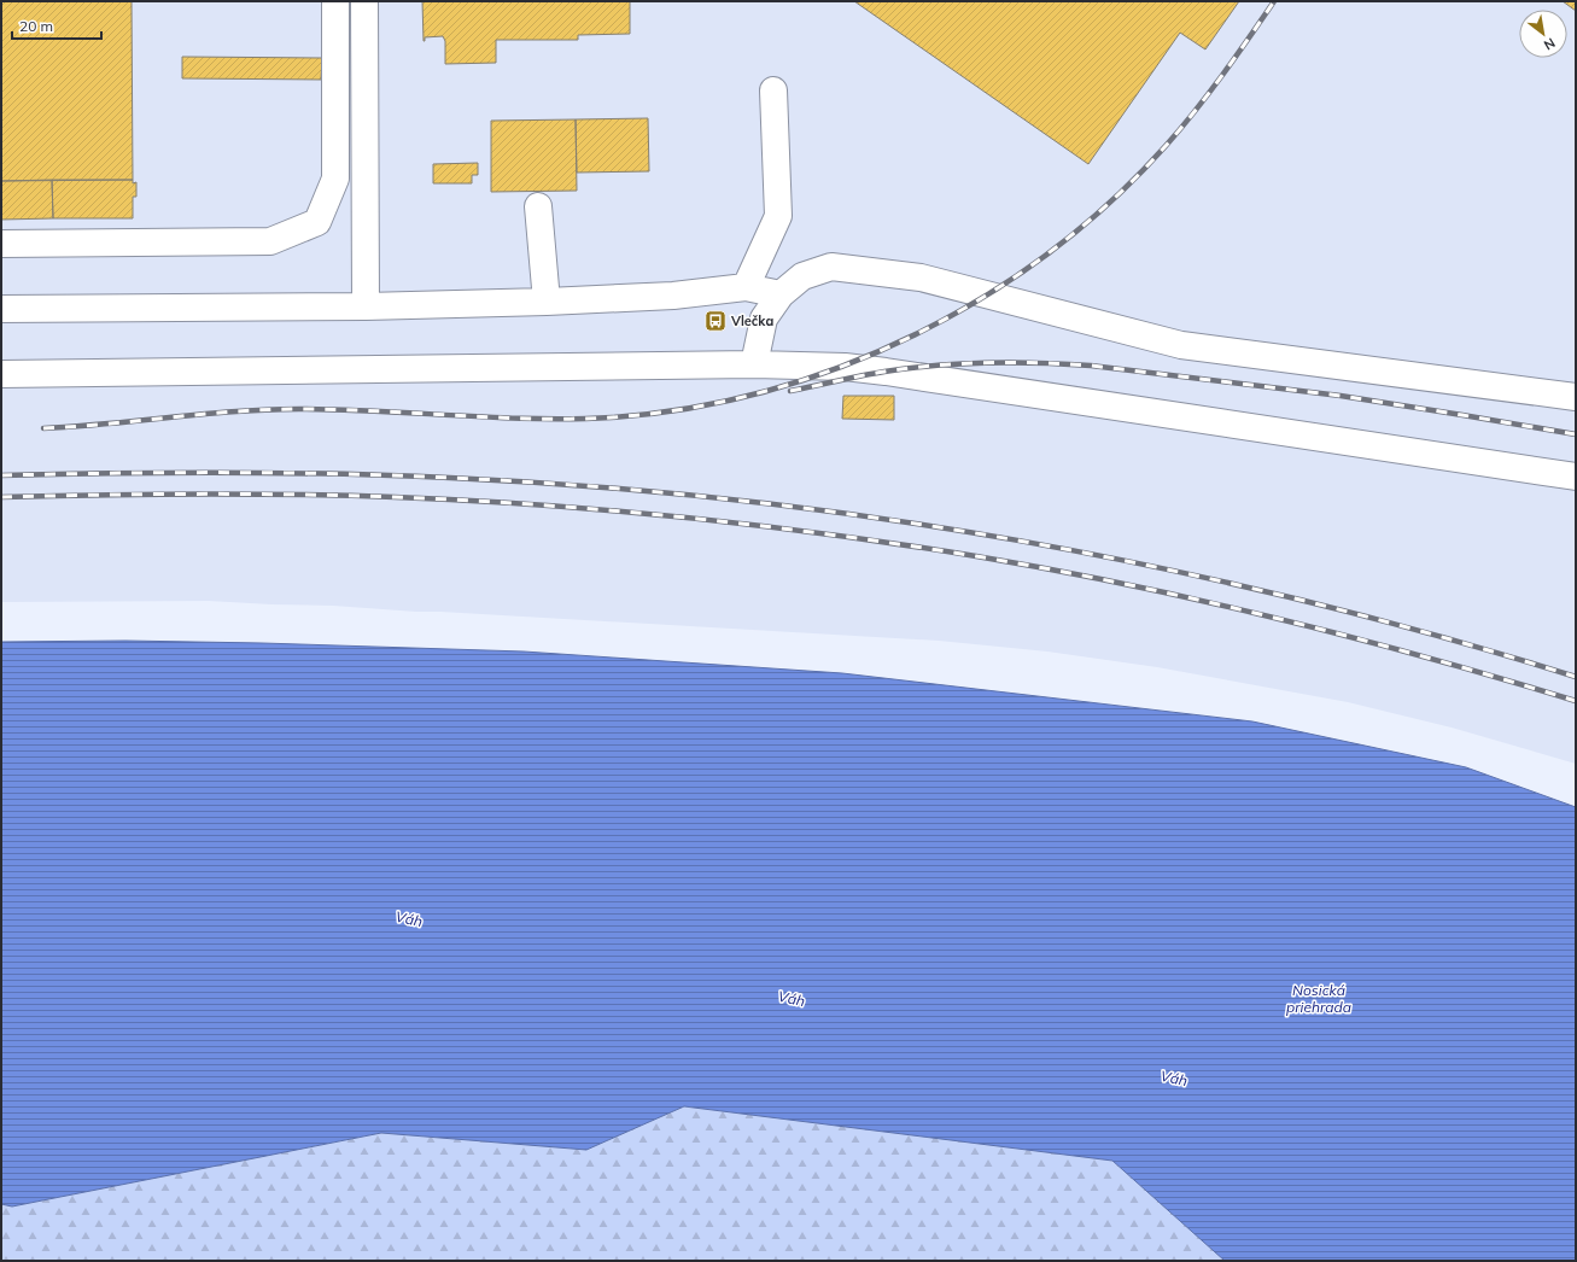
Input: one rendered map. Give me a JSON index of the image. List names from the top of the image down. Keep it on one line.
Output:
{"water":["Váh","Nosická priehrada"],"places":{"bus stop":["Vlečka"]},"scale_bar":"20 m","north":"bottom right"}
